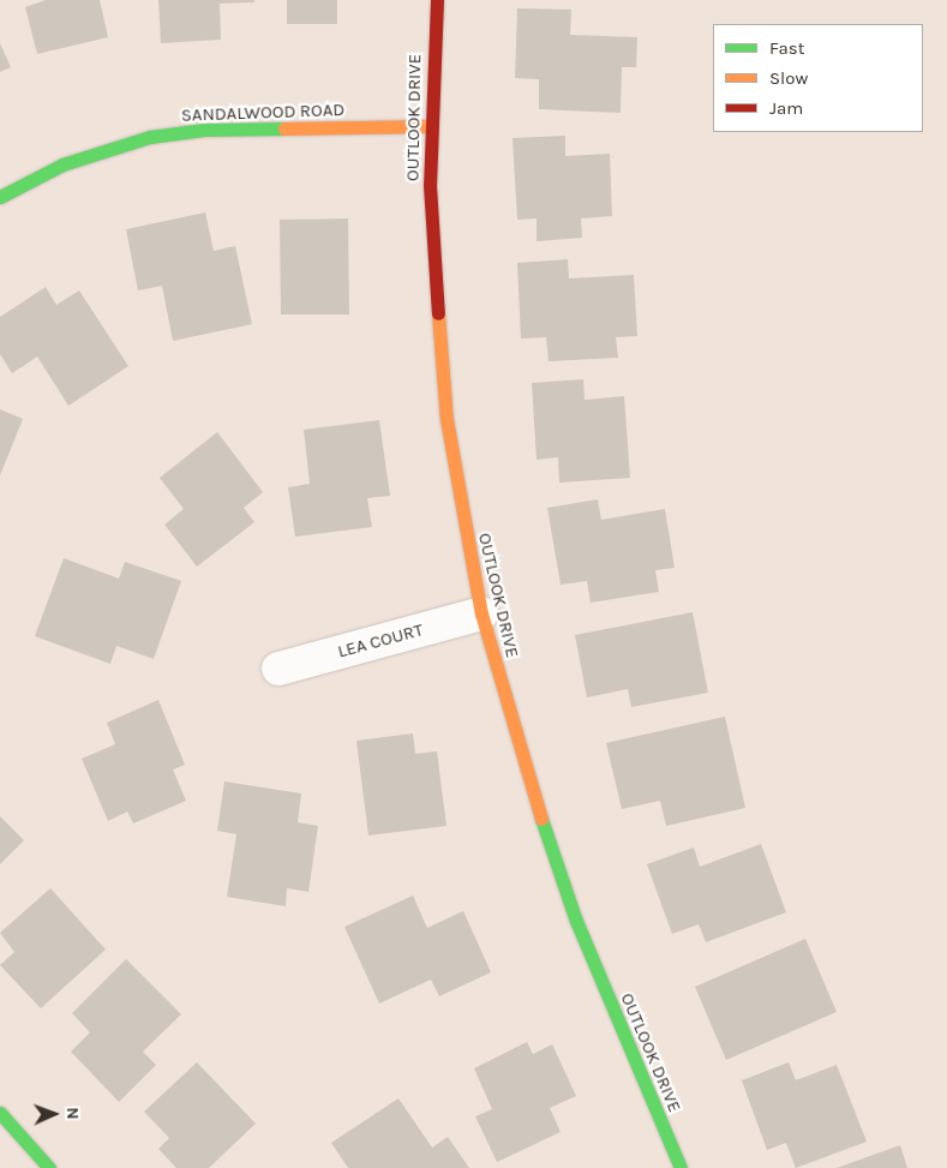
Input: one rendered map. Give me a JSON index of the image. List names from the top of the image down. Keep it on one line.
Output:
{"streets":{"street":["SANDALWOOD ROAD","OUTLOOK DRIVE","LEA COURT"]},"crossings":[["SANDALWOOD ROAD","OUTLOOK DRIVE"],["OUTLOOK DRIVE","LEA COURT"]],"legend":["Fast","Slow","Jam"],"north":"right"}
